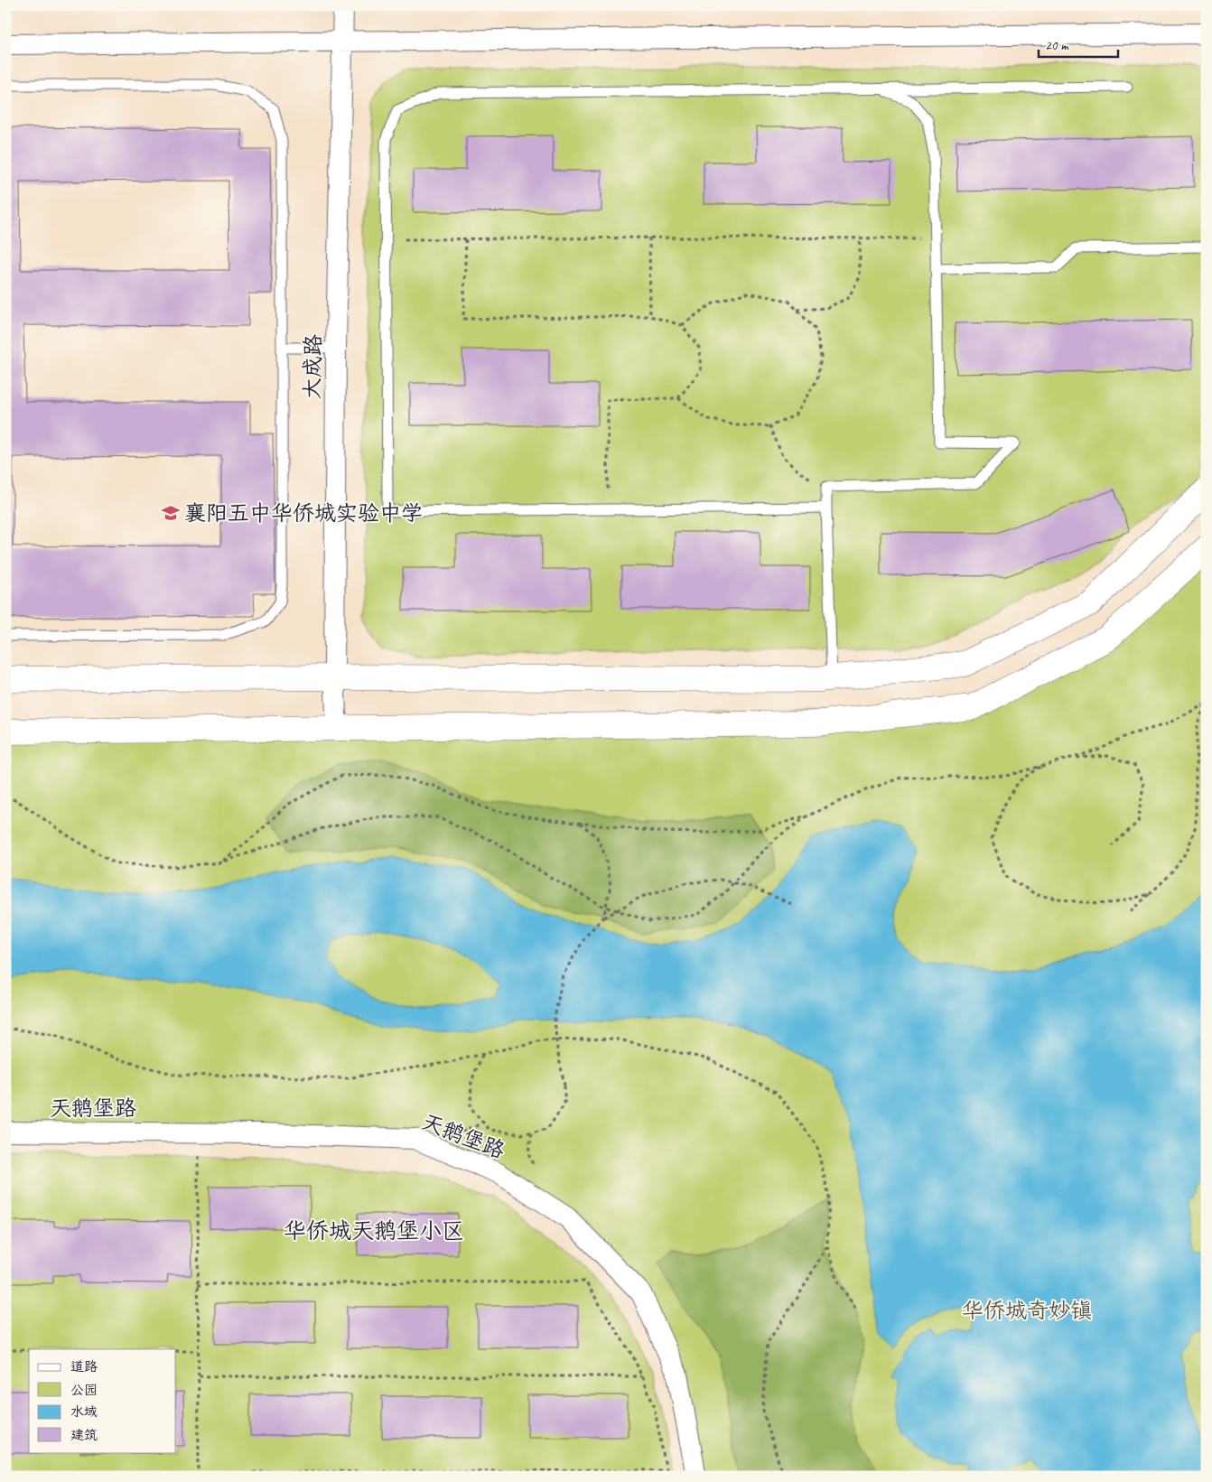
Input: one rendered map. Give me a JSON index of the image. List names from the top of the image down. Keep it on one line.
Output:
{"streets":{"street":["大成路","天鹅堡路"]},"districts":["华侨城天鹅堡小区"],"parks":["华侨城奇妙镇"],"places":{"school or university":["襄阳五中华侨城实验中学"]},"legend":["道路","公园","水域","建筑"],"scale_bar":"20 m"}
